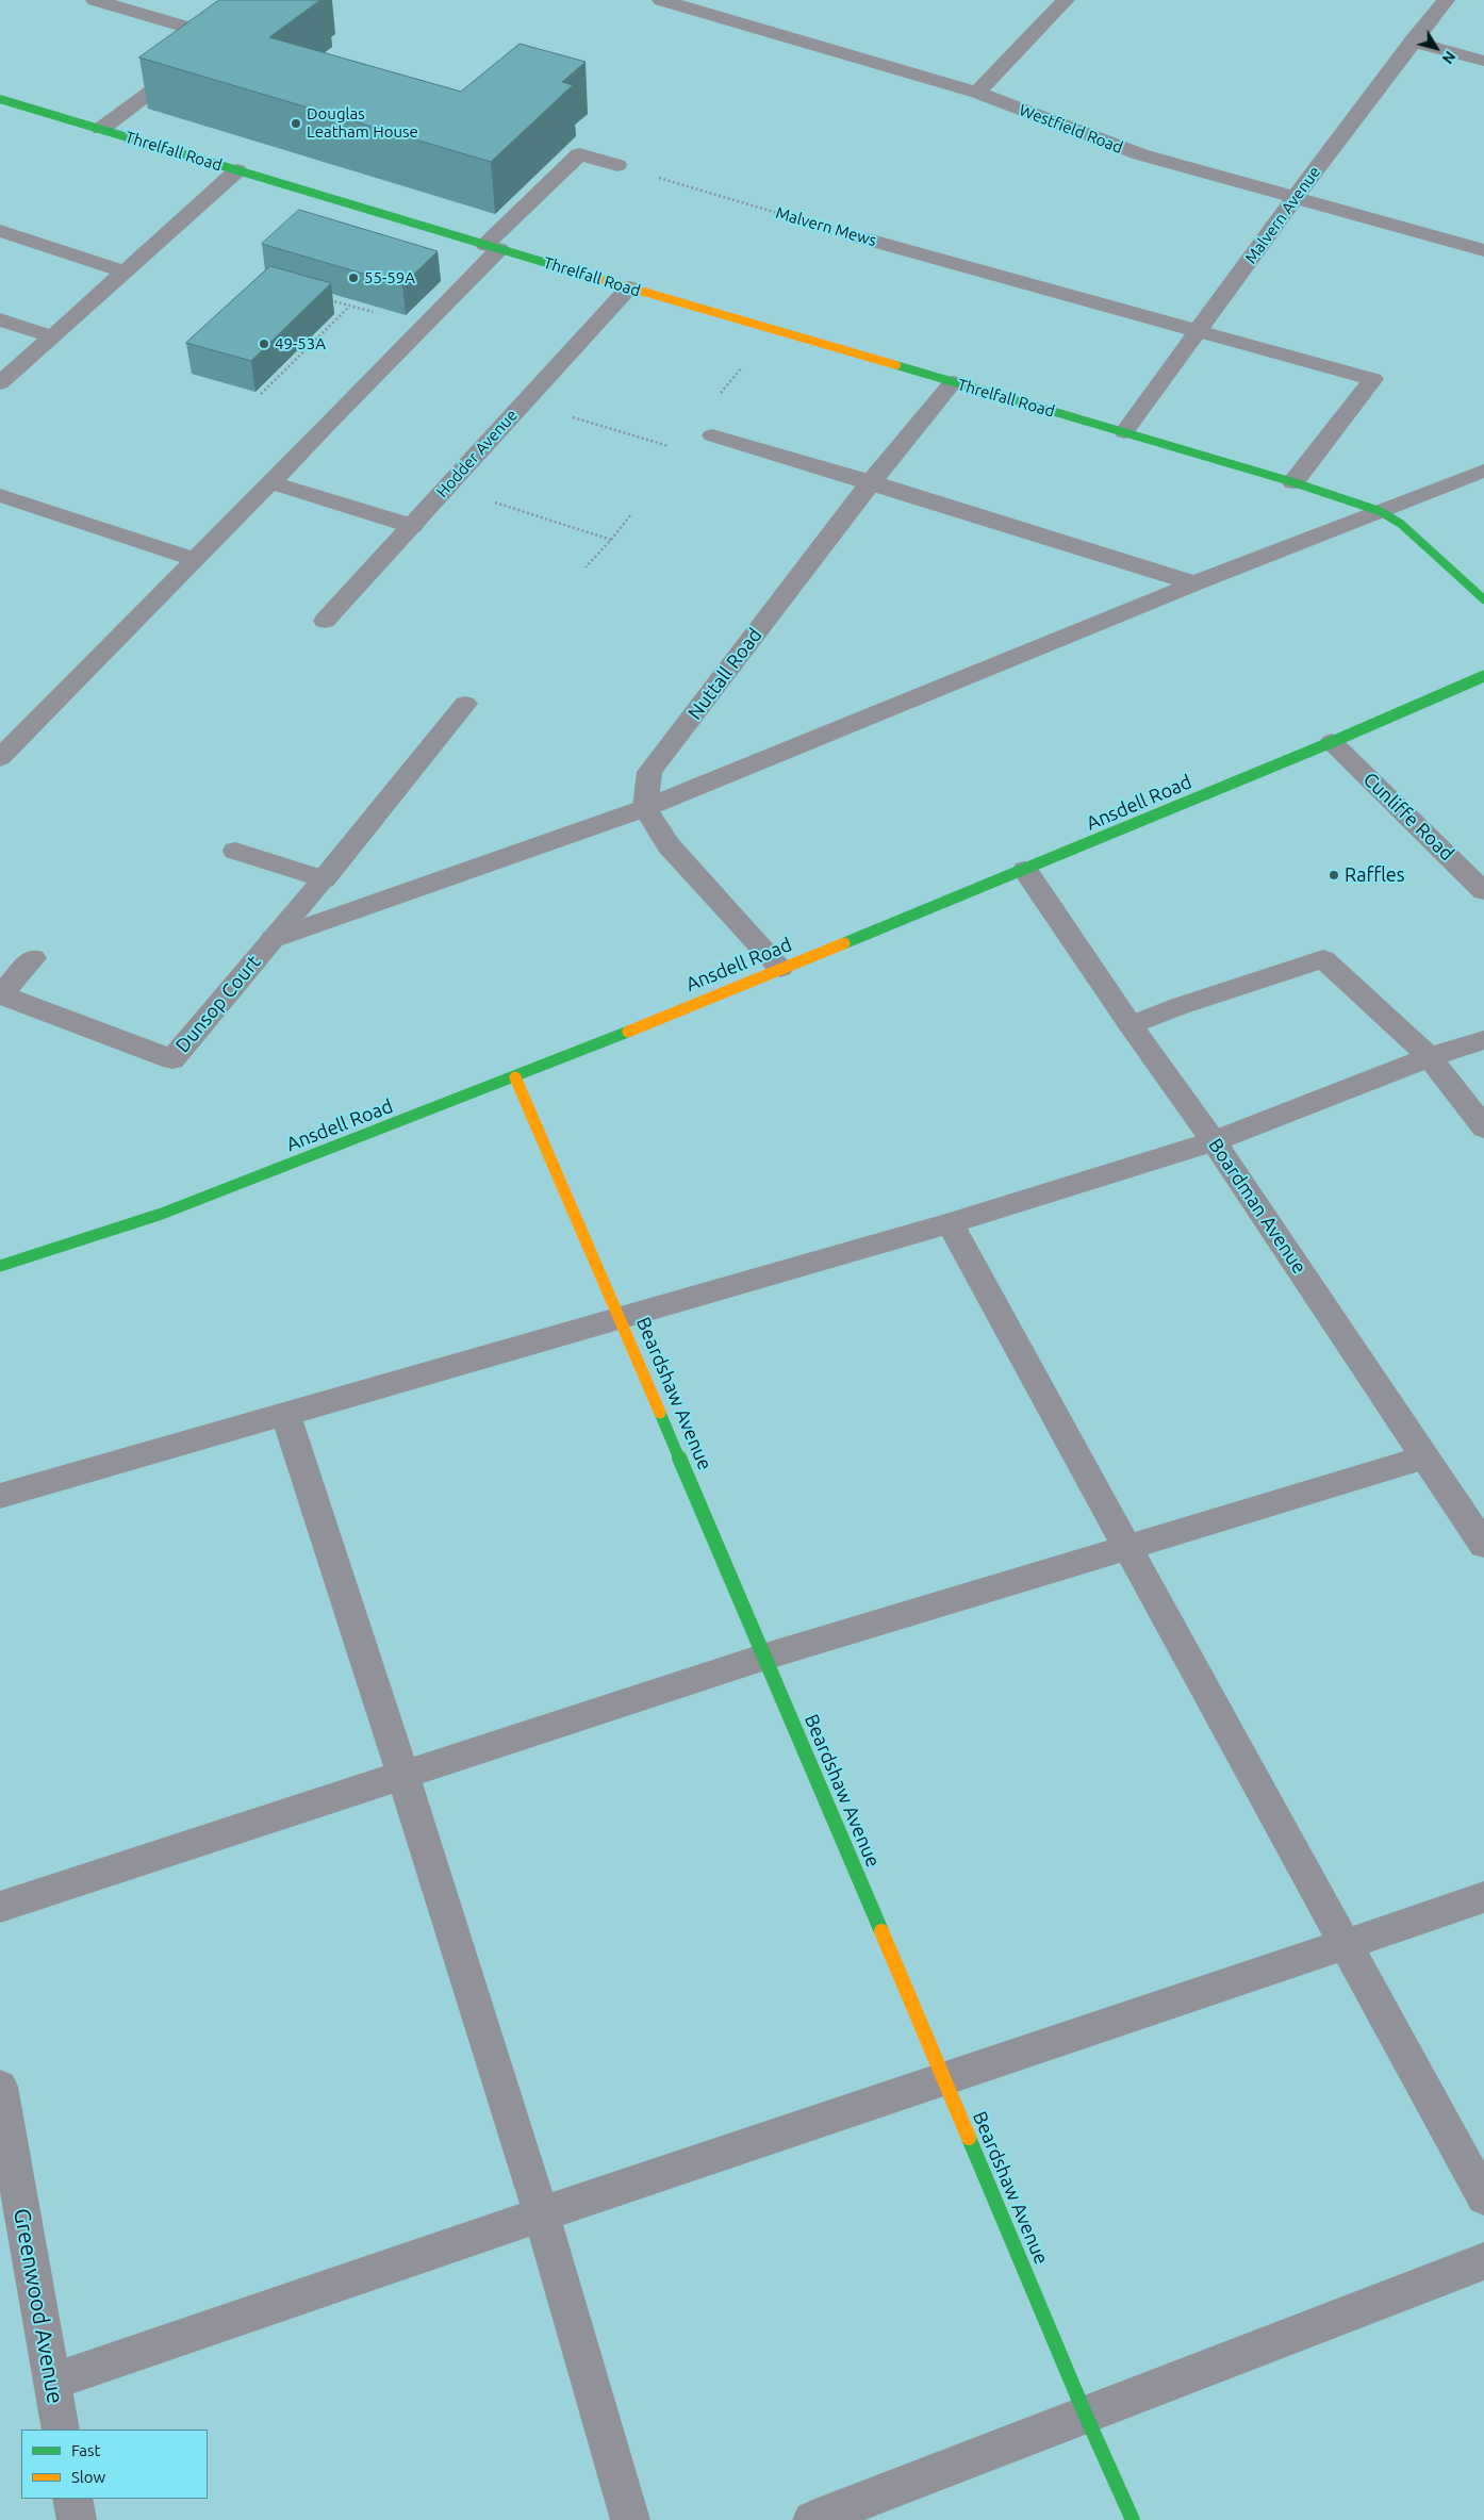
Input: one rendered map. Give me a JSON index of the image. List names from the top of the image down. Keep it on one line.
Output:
{"streets":{"street":["Westfield Road","Threlfall Road","Malvern Avenue","Malvern Mews","Hodder Avenue","Nuttall Road","Ansdell Road","Cunliffe Road","Dunsop Court","Boardman Avenue","Beardshaw Avenue","Greenwood Avenue"]},"crossings":[["Westfield Road","Malvern Avenue"],["Threlfall Road","Malvern Avenue"],["Threlfall Road","Malvern Mews"],["Threlfall Road","Hodder Avenue"],["Threlfall Road","Nuttall Road"],["Malvern Avenue","Malvern Mews"],["Ansdell Road","Cunliffe Road"],["Ansdell Road","Boardman Avenue"],["Ansdell Road","Beardshaw Avenue"]],"places":["Douglas Leatham House","55-59A","49-53A","Raffles"],"legend":["Fast","Slow"],"north":"bottom right"}
